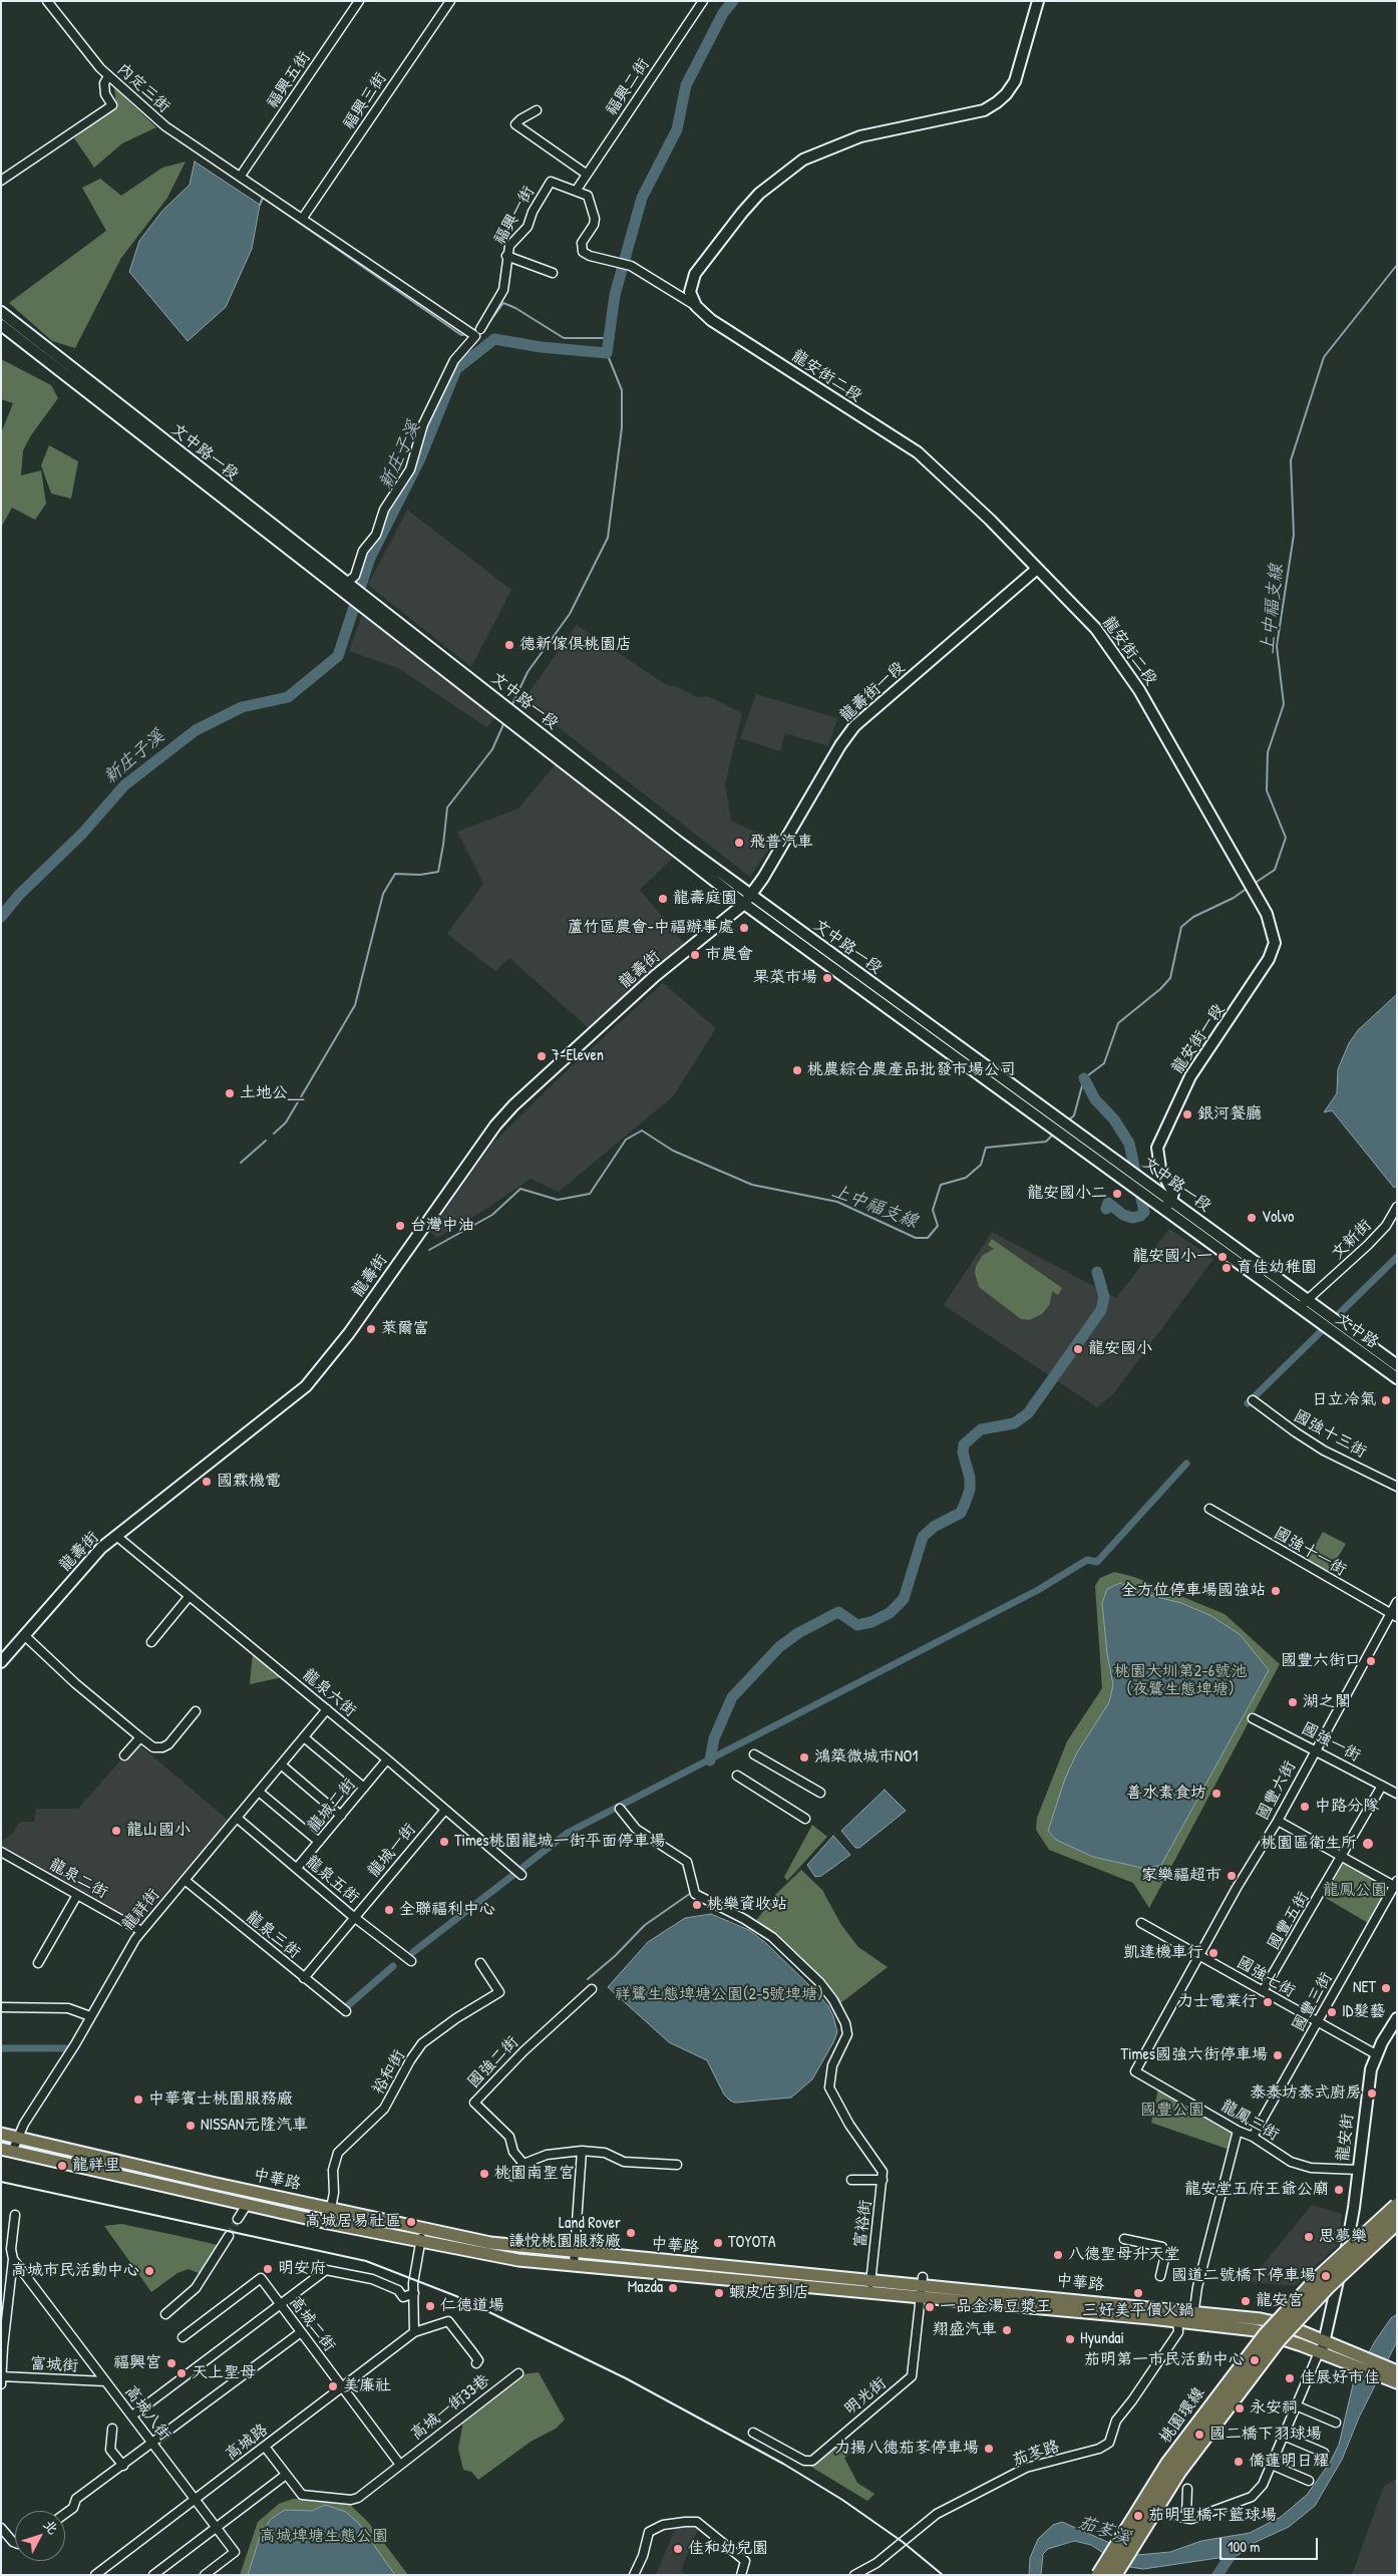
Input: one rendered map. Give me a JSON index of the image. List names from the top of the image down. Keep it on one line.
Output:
{"streets":{"highway":["桃園環線"],"main road":["中華路"],"street":["福興五街","福興二街","內定三街","福興三街","福興一街","龍安街二段","文中路一段","龍壽街一段","龍壽街","龍安街一段","文新街","文中路","國強十三街","國強十一街","龍泉六街","國強一街","國豐六街","龍城二街","龍城一街","龍泉二街","龍泉五街","龍祥街","國豐五街","龍泉三街","國強七街","國豐三街","國強二街","裕和街","龍鳳三街","龍安街","富裕街","高城二街","富城街","明光街","高城一街33巷","高城八街","高城路","茄苳路"]},"crossings":[["福興五街","內定三街"],["福興二街","福興一街"],["龍安街二段","龍壽街一段"],["龍安街二段","龍安街一段"],["文中路一段","龍壽街一段"],["文中路一段","龍壽街"],["文中路一段","龍安街一段"],["文中路一段","文新街"],["文中路一段","文中路"],["龍壽街一段","龍壽街"],["龍壽街","龍泉六街"],["文新街","文中路"],["國強十一街","國豐六街"],["龍泉六街","龍城二街"],["龍泉六街","龍城一街"],["龍泉六街","龍祥街"],["國強一街","國豐六街"],["國強一街","國豐五街"],["國豐六街","國強七街"],["國豐六街","龍鳳三街"],["龍城二街","龍泉五街"],["龍城一街","龍泉五街"],["龍城一街","龍泉三街"],["龍泉二街","龍祥街"],["龍泉五街","龍祥街"],["龍祥街","龍泉三街"],["龍祥街","中華路"],["國豐五街","國強七街"],["國強七街","國豐三街"],["國強七街","龍安街"],["國豐三街","龍鳳三街"],["裕和街","中華路"],["龍鳳三街","龍安街"],["龍安街","中華路"],["中華路","富裕街"],["中華路","明光街"],["中華路","茄苳路"],["高城二街","高城一街33巷"],["高城二街","高城路"],["富城街","高城八街"],["高城八街","高城路"]],"water":["新庄子溪","上中福支線","茄苳溪"],"parks":["桃園大圳第2-6號池 (夜鷺生態埤塘)","龍鳳公園","祥鷺生態埤塘公園(2-5號埤塘)","國豐公園","高城埤塘生態公園"],"places":["德新傢俱桃園店","飛普汽車","龍壽庭園","蘆竹區農會-中福辦事處","市農會","果菜市場","7-Eleven","桃農綜合農產品批發市場公司","土地公＿","銀河餐廳","龍安國小二","Volvo","台灣中油","龍安國小一","育佳幼稚園","萊爾富","龍安國小","日立冷氣","國霖機電","全方位停車場國強站","國豐六街口","湖之閣","鴻築微城市NO1","善水素食坊","中路分隊","龍山國小","Times桃園龍城一街平面停車場","桃園區衛生所","家樂福超市","桃樂資收站","全聯福利中心","凱達機車行","NET","力士電業行","ID髮藝","Times國強六街停車場","泰泰坊泰式廚房","中華賓士桃園服務廠","NISSAN元隆汽車","龍祥里","桃園南聖宮","龍安堂五府王爺公廟","高城居易社區","Land Rover 謙悅桃園服務廠","思夢樂","TOYOTA","八德聖母升天堂","明安府","高城市民活動中心","國道二號橋下停車場","Mazda","蝦皮店到店","三好美平價火鍋","龍安宮","仁德道場","一品金湯豆漿王","翔盛汽車","Hyundai","茄明第一市民活動中心","福興宮","天上聖母","佳展好市佳","美廉社","永安祠","國二橋下羽球場","力揚八德茄苳停車場","僑蓮明日耀","茄明里橋下籃球場","佳和幼兒園"],"scale_bar":"100 m","north":"top right"}
